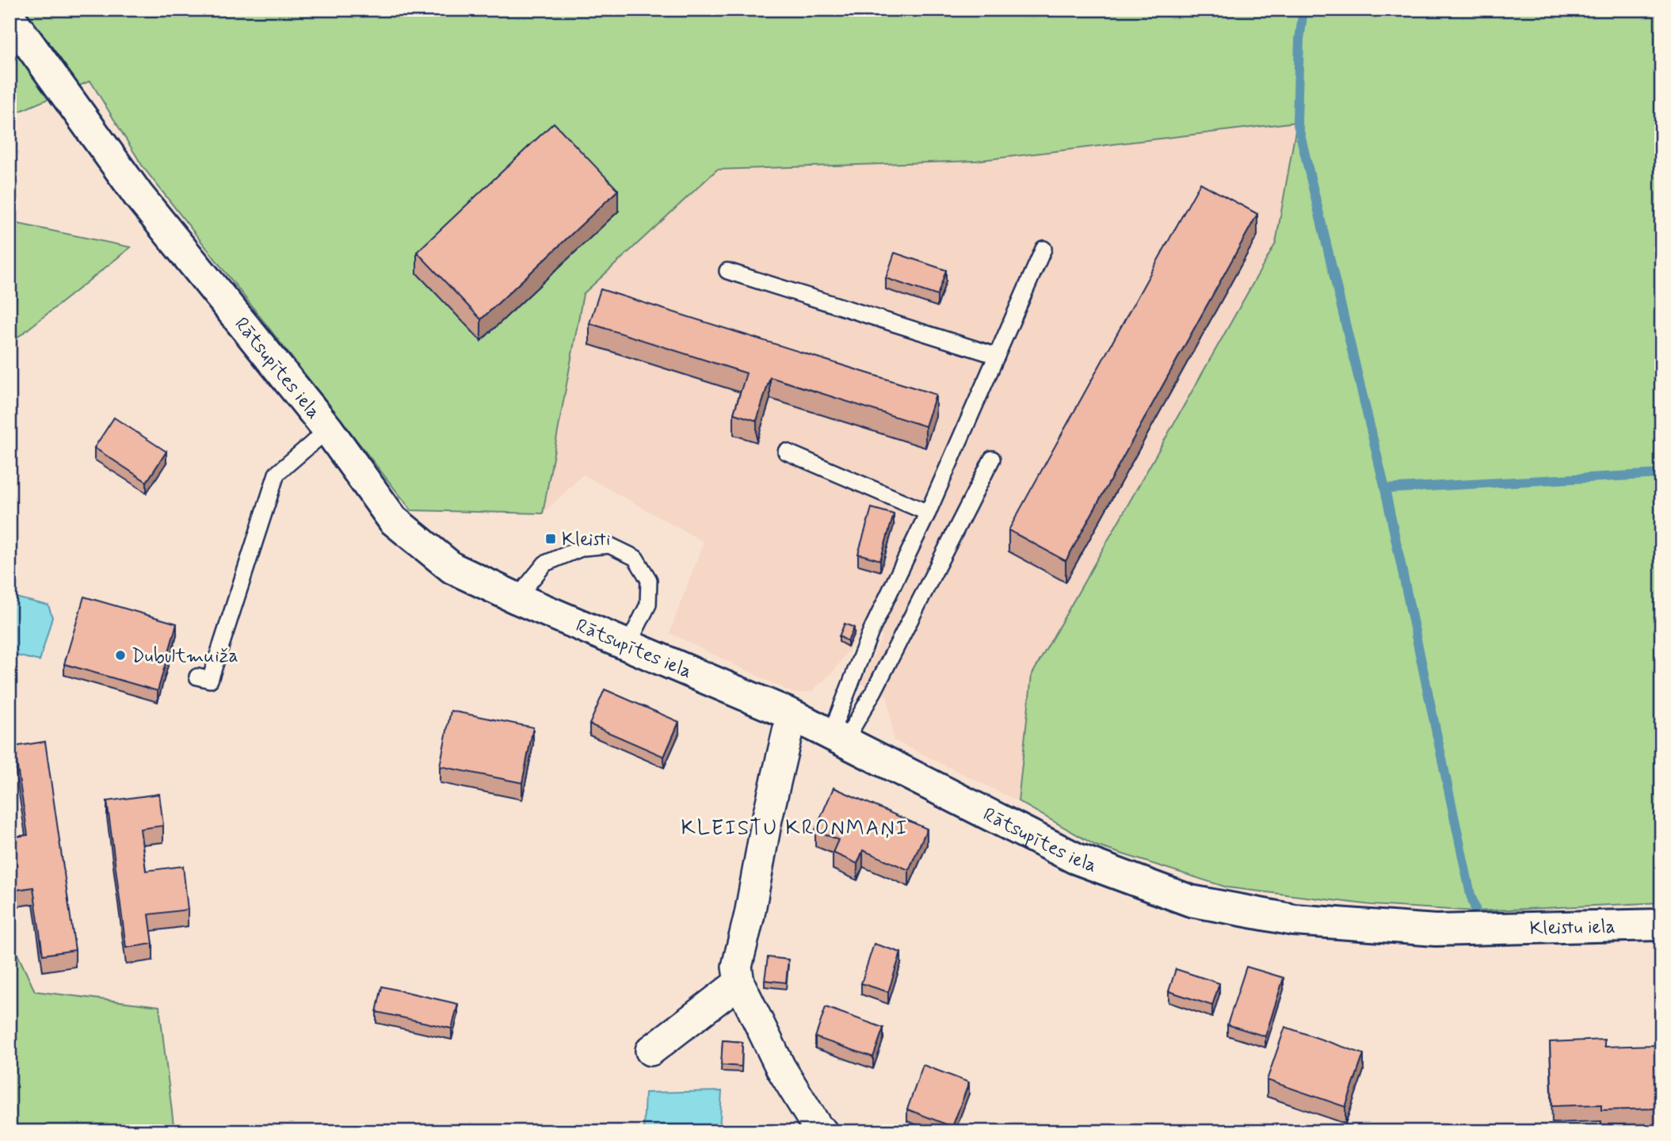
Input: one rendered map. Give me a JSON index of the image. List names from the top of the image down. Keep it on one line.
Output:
{"streets":{"street":["Rātsupītes iela","Kleistu iela"]},"crossings":[["Rātsupītes iela","Kleistu iela"]],"districts":["KLEISTU KRONMAŅI"],"places":{"transit":["Kleisti"],"other":["Dubultmuiža"]}}
